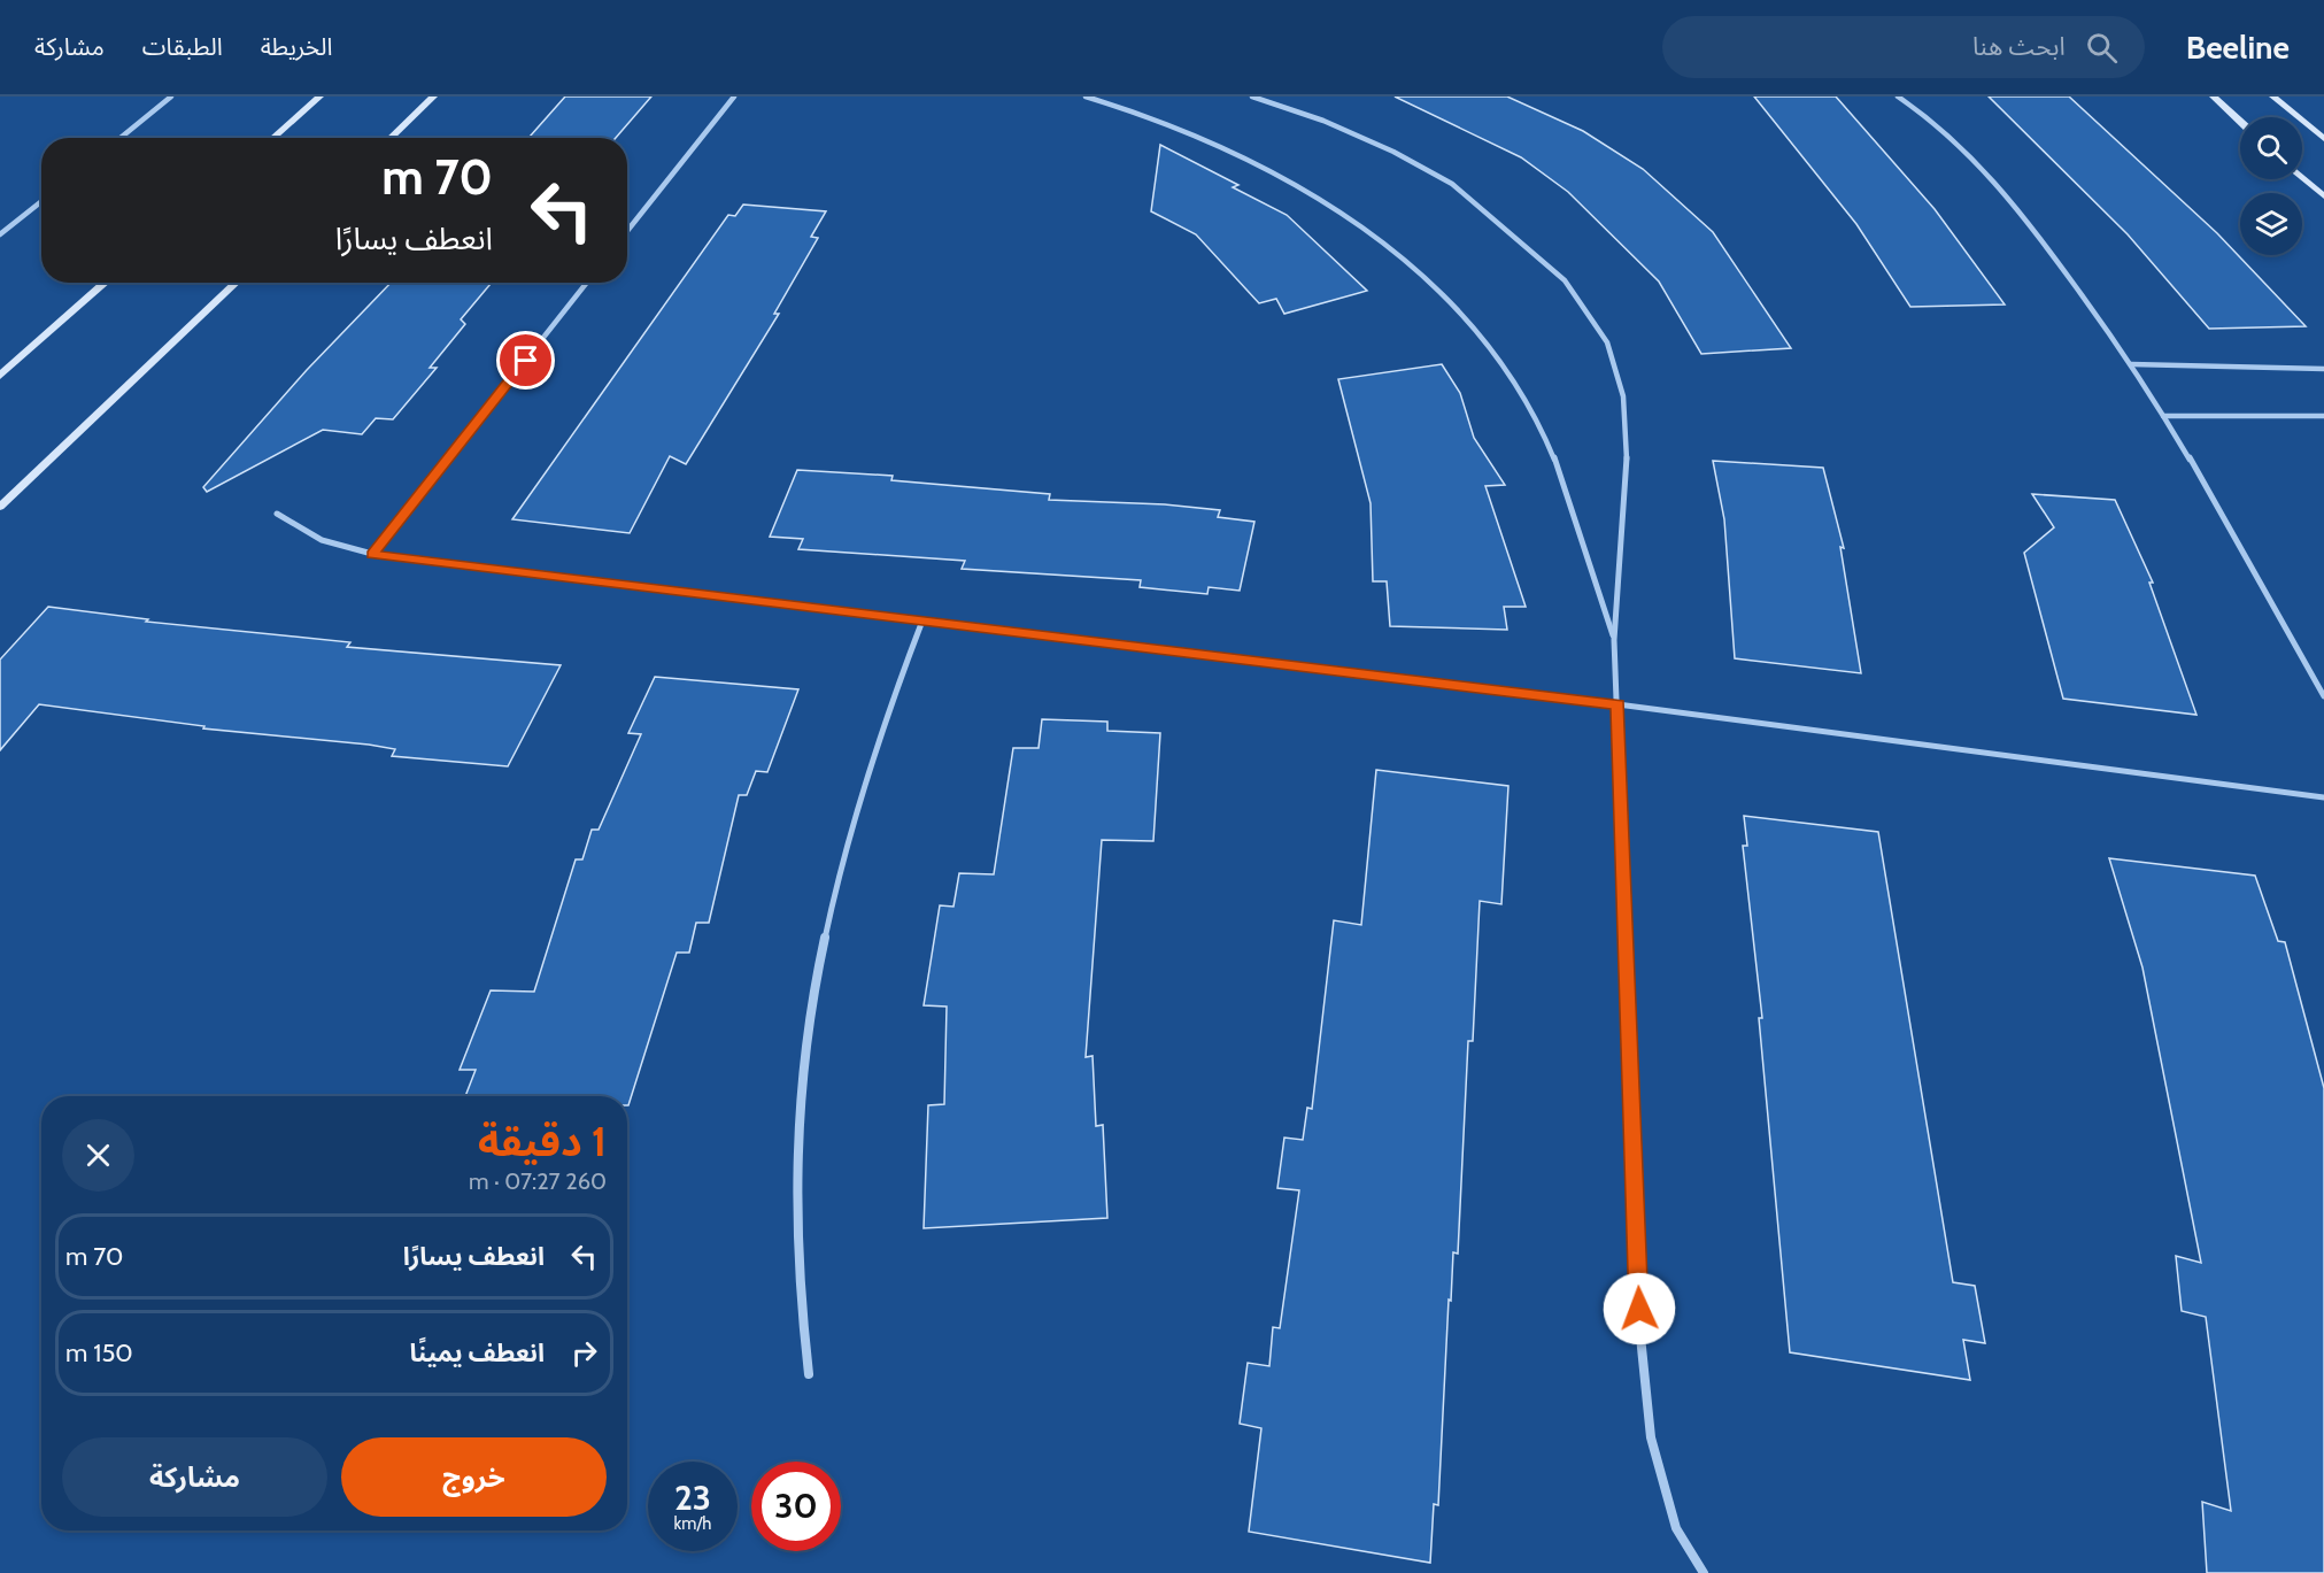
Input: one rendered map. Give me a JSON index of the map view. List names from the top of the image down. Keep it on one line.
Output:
{"page":{"header":"Beeline","search":"ابحث هنا","nav":["الخريطة","الطبقات","مشاركة"],"turn":["70 m","انعطف يسارًا"],"heading":["1 دقيقة","260 m · 07:27"],"list":[{"name":"انعطف يسارًا","value":"70 m"},{"name":"انعطف يمينًا","value":"150 m"}],"buttons":["خروج","مشاركة"],"speed":"23 km/h","limit":"30"}}
